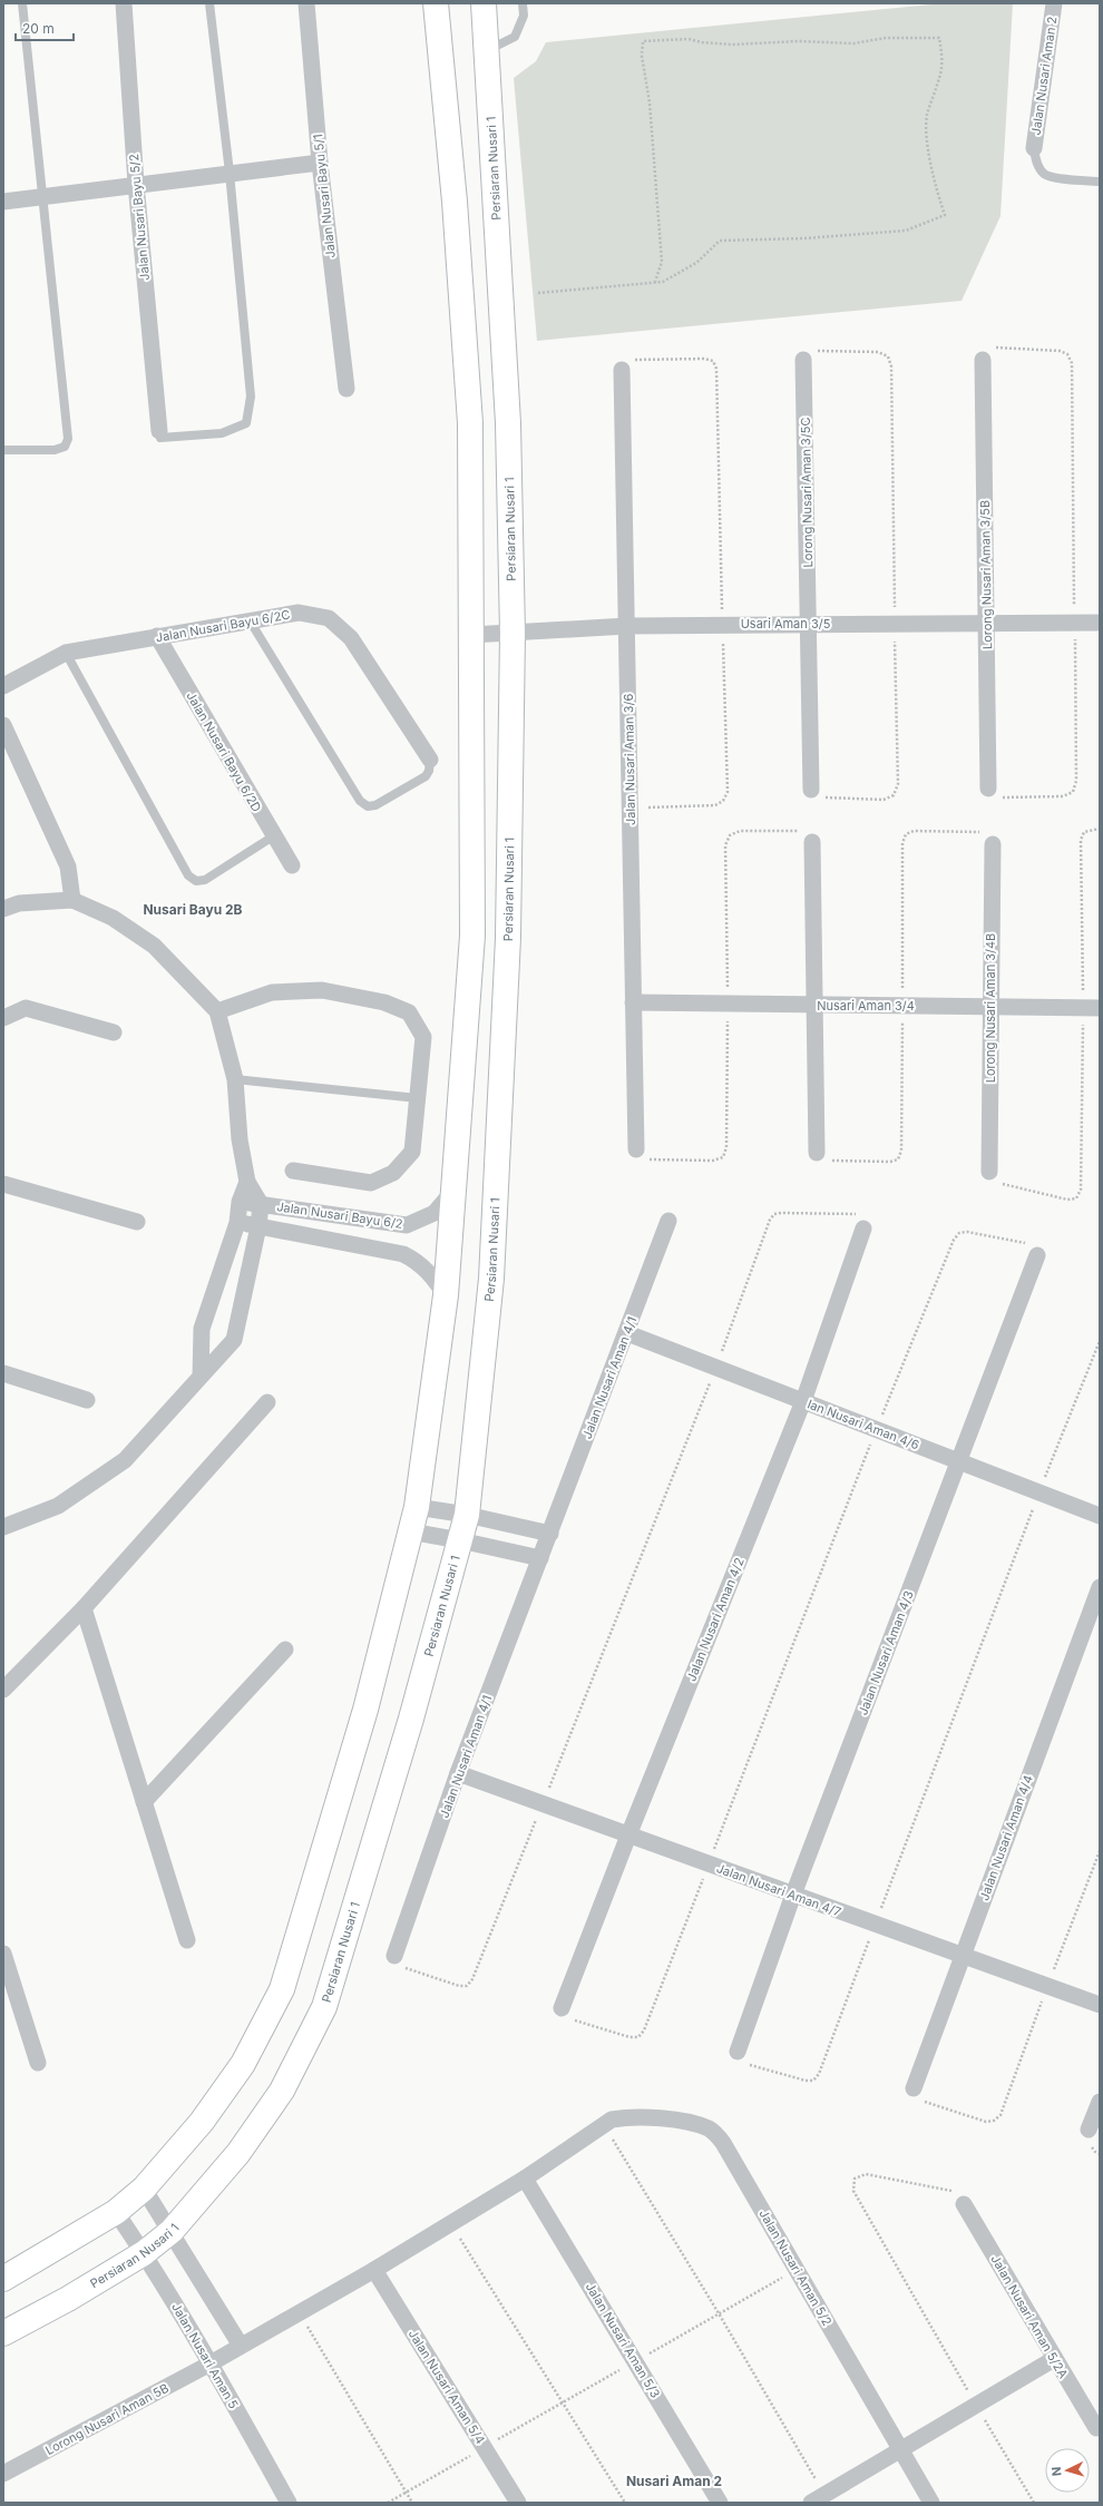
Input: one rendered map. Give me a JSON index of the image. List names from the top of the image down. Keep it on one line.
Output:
{"streets":{"main road":["Persiaran Nusari 1"],"street":["Jalan Nusari Aman 2","Jalan Nusari Bayu 5/1","Jalan Nusari Bayu 5/2","Lorong Nusari Aman 3/5C","Lorong Nusari Aman 3/5B","Usari Aman 3/5","Jalan Nusari Bayu 6/2C","Jalan Nusari Bayu 6/2D","Jalan Nusari Aman 3/6","Nusari Aman 3/4","Lorong Nusari Aman 3/4B","Jalan Nusari Bayu 6/2","Jalan Nusari Aman 4/1","lan Nusari Aman 4/6","Jalan Nusari Aman 4/2","Jalan Nusari Aman 4/3","Jalan Nusari Aman 4/4","Jalan Nusari Aman 4/7","Jalan Nusari Aman 5/2","Jalan Nusari Aman 5/2A","Jalan Nusari Aman 5/3","Jalan Nusari Aman 5","Jalan Nusari Aman 5/4","Lorong Nusari Aman 5B"]},"crossings":[["Persiaran Nusari 1","Usari Aman 3/5"],["Persiaran Nusari 1","Jalan Nusari Aman 5"],["Lorong Nusari Aman 3/5C","Usari Aman 3/5"],["Lorong Nusari Aman 3/5B","Usari Aman 3/5"],["Usari Aman 3/5","Jalan Nusari Aman 3/6"],["Jalan Nusari Bayu 6/2C","Jalan Nusari Bayu 6/2D"],["Jalan Nusari Aman 3/6","Nusari Aman 3/4"],["Nusari Aman 3/4","Lorong Nusari Aman 3/4B"],["Jalan Nusari Aman 4/1","lan Nusari Aman 4/6"],["Jalan Nusari Aman 4/1","Jalan Nusari Aman 4/7"],["lan Nusari Aman 4/6","Jalan Nusari Aman 4/2"],["lan Nusari Aman 4/6","Jalan Nusari Aman 4/3"],["Jalan Nusari Aman 4/2","Jalan Nusari Aman 4/7"],["Jalan Nusari Aman 4/3","Jalan Nusari Aman 4/7"],["Jalan Nusari Aman 4/4","Jalan Nusari Aman 4/7"],["Jalan Nusari Aman 5/2","Jalan Nusari Aman 5/3"],["Jalan Nusari Aman 5/2","Jalan Nusari Aman 5/4"],["Jalan Nusari Aman 5/2","Lorong Nusari Aman 5B"],["Jalan Nusari Aman 5","Lorong Nusari Aman 5B"],["Jalan Nusari Aman 5/4","Lorong Nusari Aman 5B"]],"districts":["Nusari Bayu 2B","Nusari Aman 2"],"scale_bar":"20 m","north":"left"}
